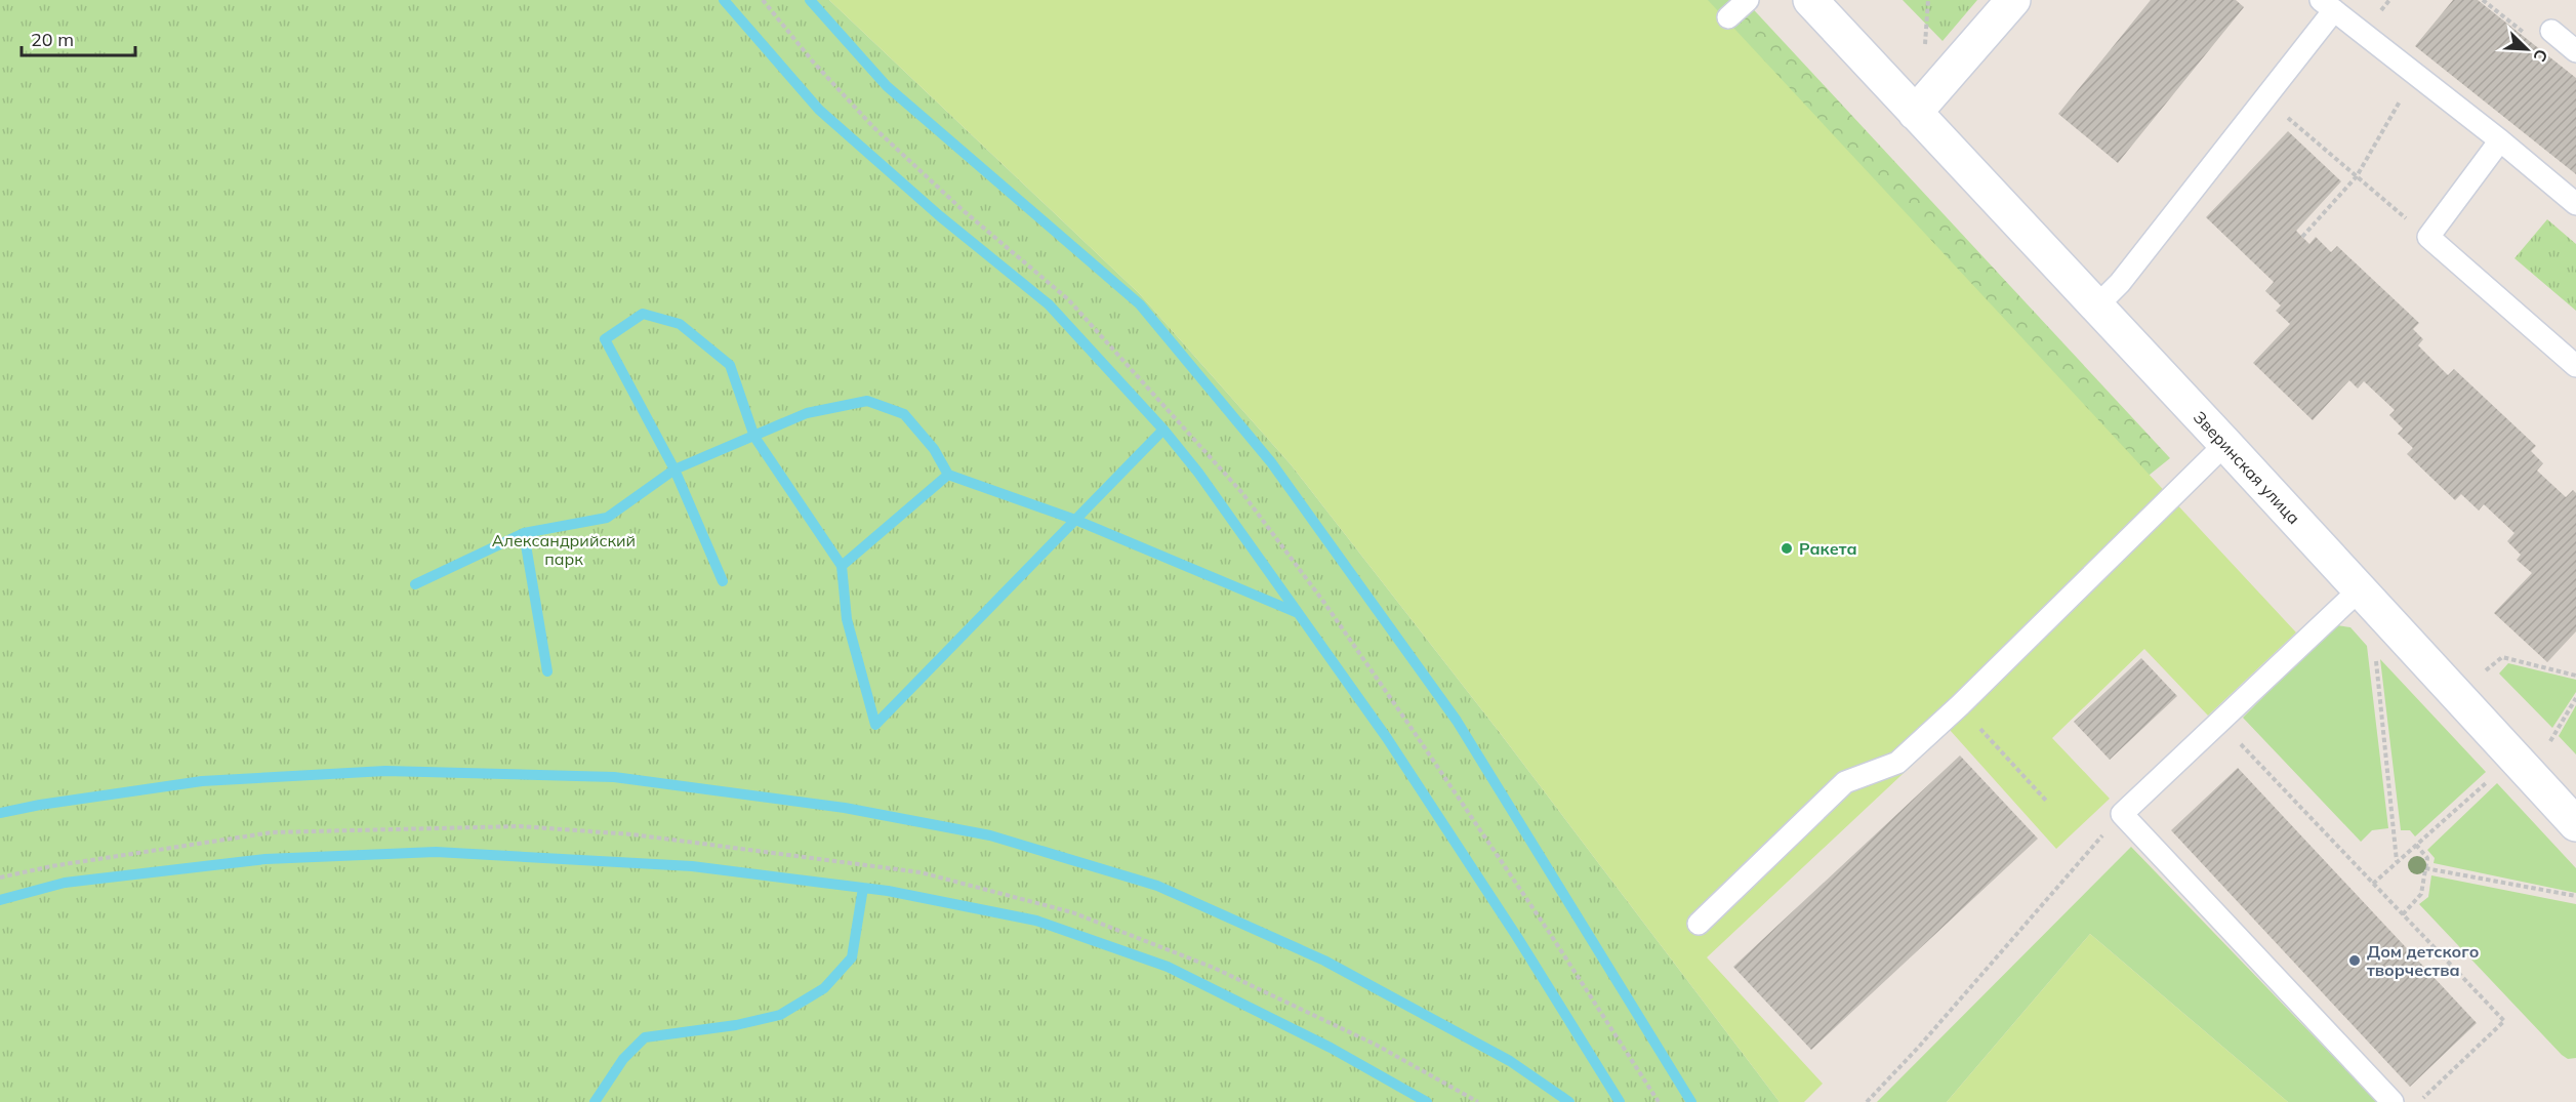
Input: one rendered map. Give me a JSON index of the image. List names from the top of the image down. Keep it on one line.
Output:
{"streets":{"street":["Зверинская улица"]},"parks":["Александрийский парк"],"places":["Ракета","Дом детского творчества"],"scale_bar":"20 m","north":"bottom right"}
